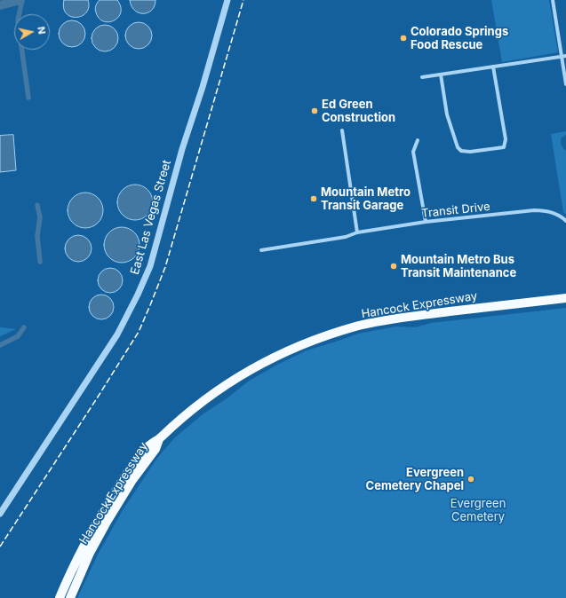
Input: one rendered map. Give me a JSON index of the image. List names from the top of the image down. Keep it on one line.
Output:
{"streets":{"main road":["Hancock Expressway"],"street":["Transit Drive","East Las Vegas Street"]},"parks":["Evergreen Cemetery"],"places":["Colorado Springs Food Rescue","Ed Green Construction","Mountain Metro Transit Garage","Mountain Metro Bus Transit Maintenance","Evergreen Cemetery Chapel"],"north":"right"}
